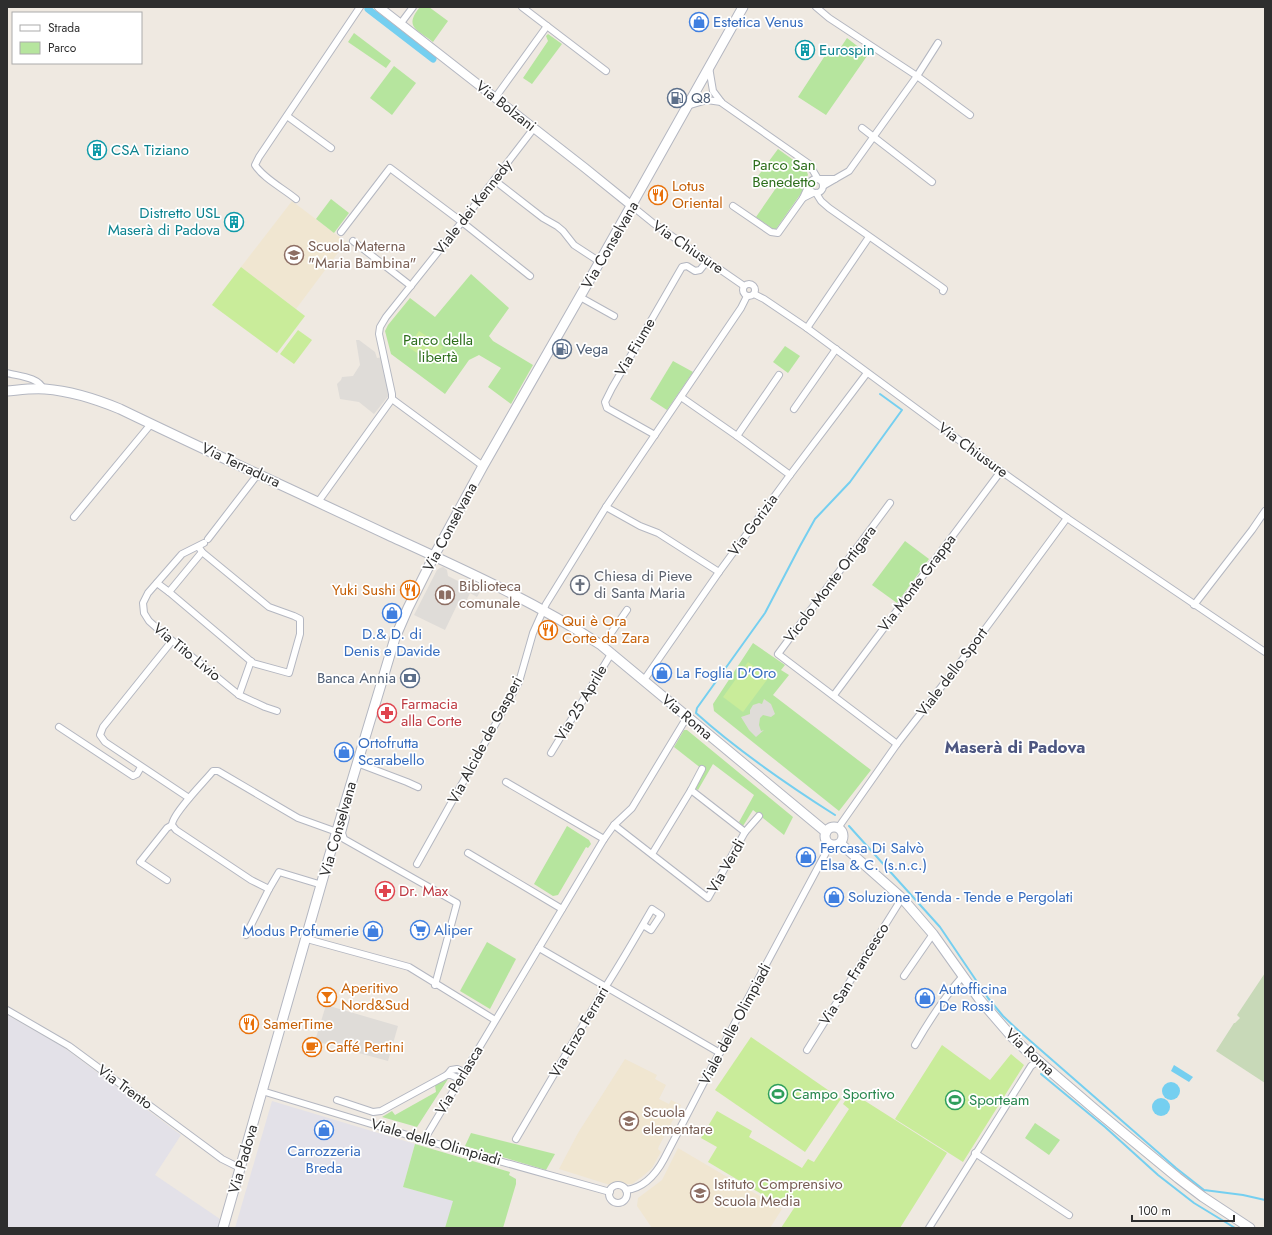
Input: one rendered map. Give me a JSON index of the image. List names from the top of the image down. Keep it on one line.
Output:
{"streets":{"main road":["Via Conselvana","Via Terradura","Via Roma","Via Padova"],"street":["Via Bolzani","Viale dei Kennedy","Via Chiusure","Via Fiume","Via Gorizia","Via Monte Grappa","Vicolo Monte Ortigara","Via Tito Livio","Viale dello Sport","Via 25 Aprile","Via Alcide de Gasperi","Via Verdi","Via San Francesco","Viale delle Olimpiadi","Via Enzo Ferrari","Via Perlasca","Via Trento"]},"crossings":[["Via Bolzani","Viale dei Kennedy"],["Via Bolzani","Via Conselvana"],["Via Bolzani","Via Chiusure"],["Via Conselvana","Via Chiusure"],["Via Conselvana","Via Terradura"],["Via Conselvana","Viale delle Olimpiadi"],["Via Conselvana","Via Padova"],["Via Chiusure","Via Fiume"],["Via Chiusure","Via Gorizia"],["Via Chiusure","Via Monte Grappa"],["Via Chiusure","Viale dello Sport"],["Via Terradura","Via Tito Livio"],["Via Terradura","Via Roma"],["Via Terradura","Via Alcide de Gasperi"],["Via Gorizia","Via Roma"],["Via Monte Grappa","Vicolo Monte Ortigara"],["Viale dello Sport","Via Roma"],["Viale dello Sport","Viale delle Olimpiadi"],["Via 25 Aprile","Via Roma"],["Via Roma","Via Alcide de Gasperi"],["Via Roma","Via San Francesco"],["Via Roma","Viale delle Olimpiadi"],["Via Roma","Via Perlasca"],["Via Verdi","Via Perlasca"],["Viale delle Olimpiadi","Via Perlasca"],["Viale delle Olimpiadi","Via Padova"],["Via Trento","Via Padova"]],"districts":["Maserà di Padova"],"parks":["Parco San Benedetto","Parco della libertà"],"places":{"shop":["Estetica Venus","D.& D. di Denis e Davide","La Foglia D'Oro","Ortofrutta Scarabello","Fercasa Di Salvò Elsa & C. (s.n.c.)","Soluzione Tenda - Tende e Pergolati","Modus Profumerie","Autofficina De Rossi","Carrozzeria Breda"],"building":["Eurospin","CSA Tiziano","Distretto USL Maserà di Padova"],"fuel station":["Q8","Vega"],"restaurant":["Lotus Oriental","Yuki Sushi","Qui è Ora Corte da Zara","SamerTime"],"school or university":["Scuola Materna \"Maria Bambina\"","Scuola elementare","Istituto Comprensivo Scuola Media"],"church":["Chiesa di Pieve di Santa Maria"],"library":["Biblioteca comunale"],"bank":["Banca Annia"],"pharmacy":["Farmacia alla Corte","Dr. Max"],"supermarket":["Aliper"],"bar":["Aperitivo Nord&Sud"],"cafe":["Caffé Pertini"],"sports":["Campo Sportivo","Sporteam"]},"legend":["Strada","Parco"],"scale_bar":"100 m"}
